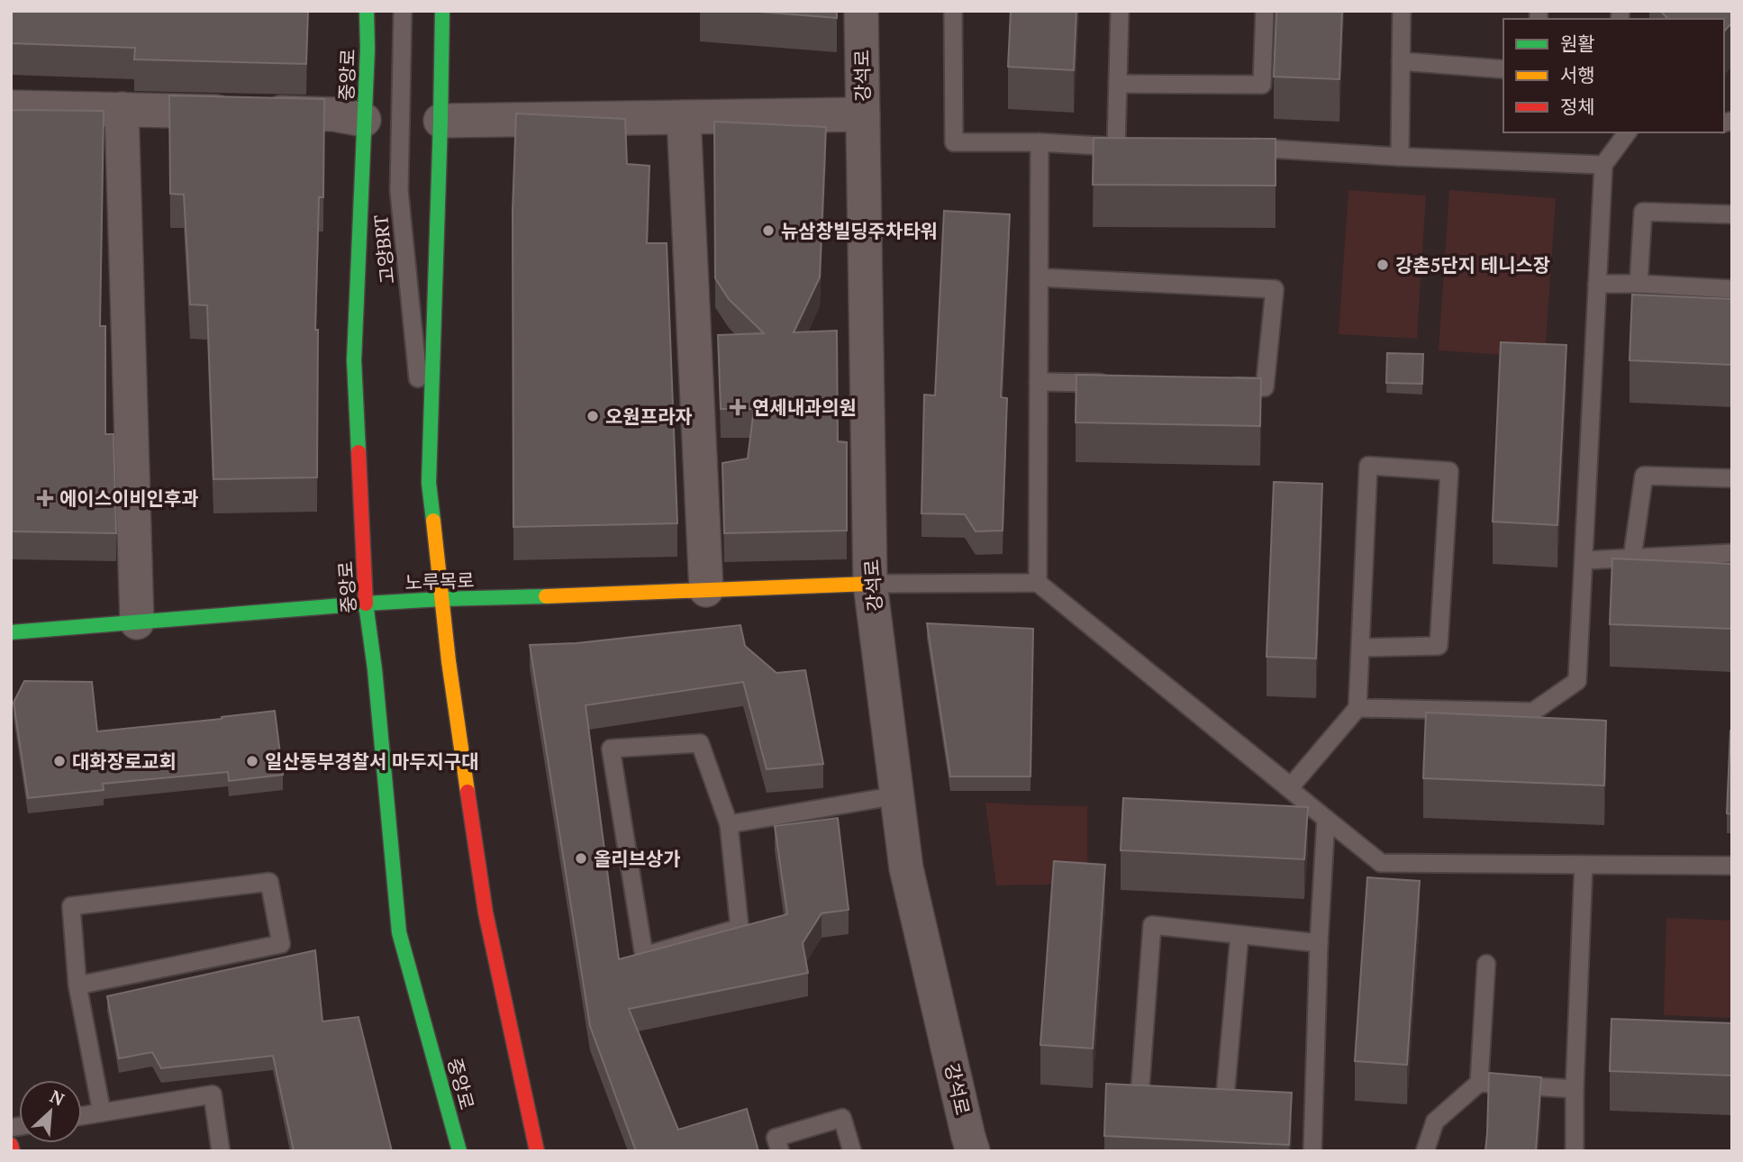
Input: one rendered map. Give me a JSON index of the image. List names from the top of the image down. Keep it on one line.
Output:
{"streets":{"main road":["중앙로","노루목로"],"street":["강석로"],"lane":["고양BRT"]},"crossings":[["중앙로","노루목로"],["강석로","노루목로"]],"places":{"other":["뉴삼창빌딩주차타워","강촌5단지 테니스장","오원프라자","대화장로교회","일산동부경찰서 마두지구대","올리브상가"],"health":["연세내과의원","에이스이비인후과"]},"legend":["원활","서행","정체"],"north":"top right"}
